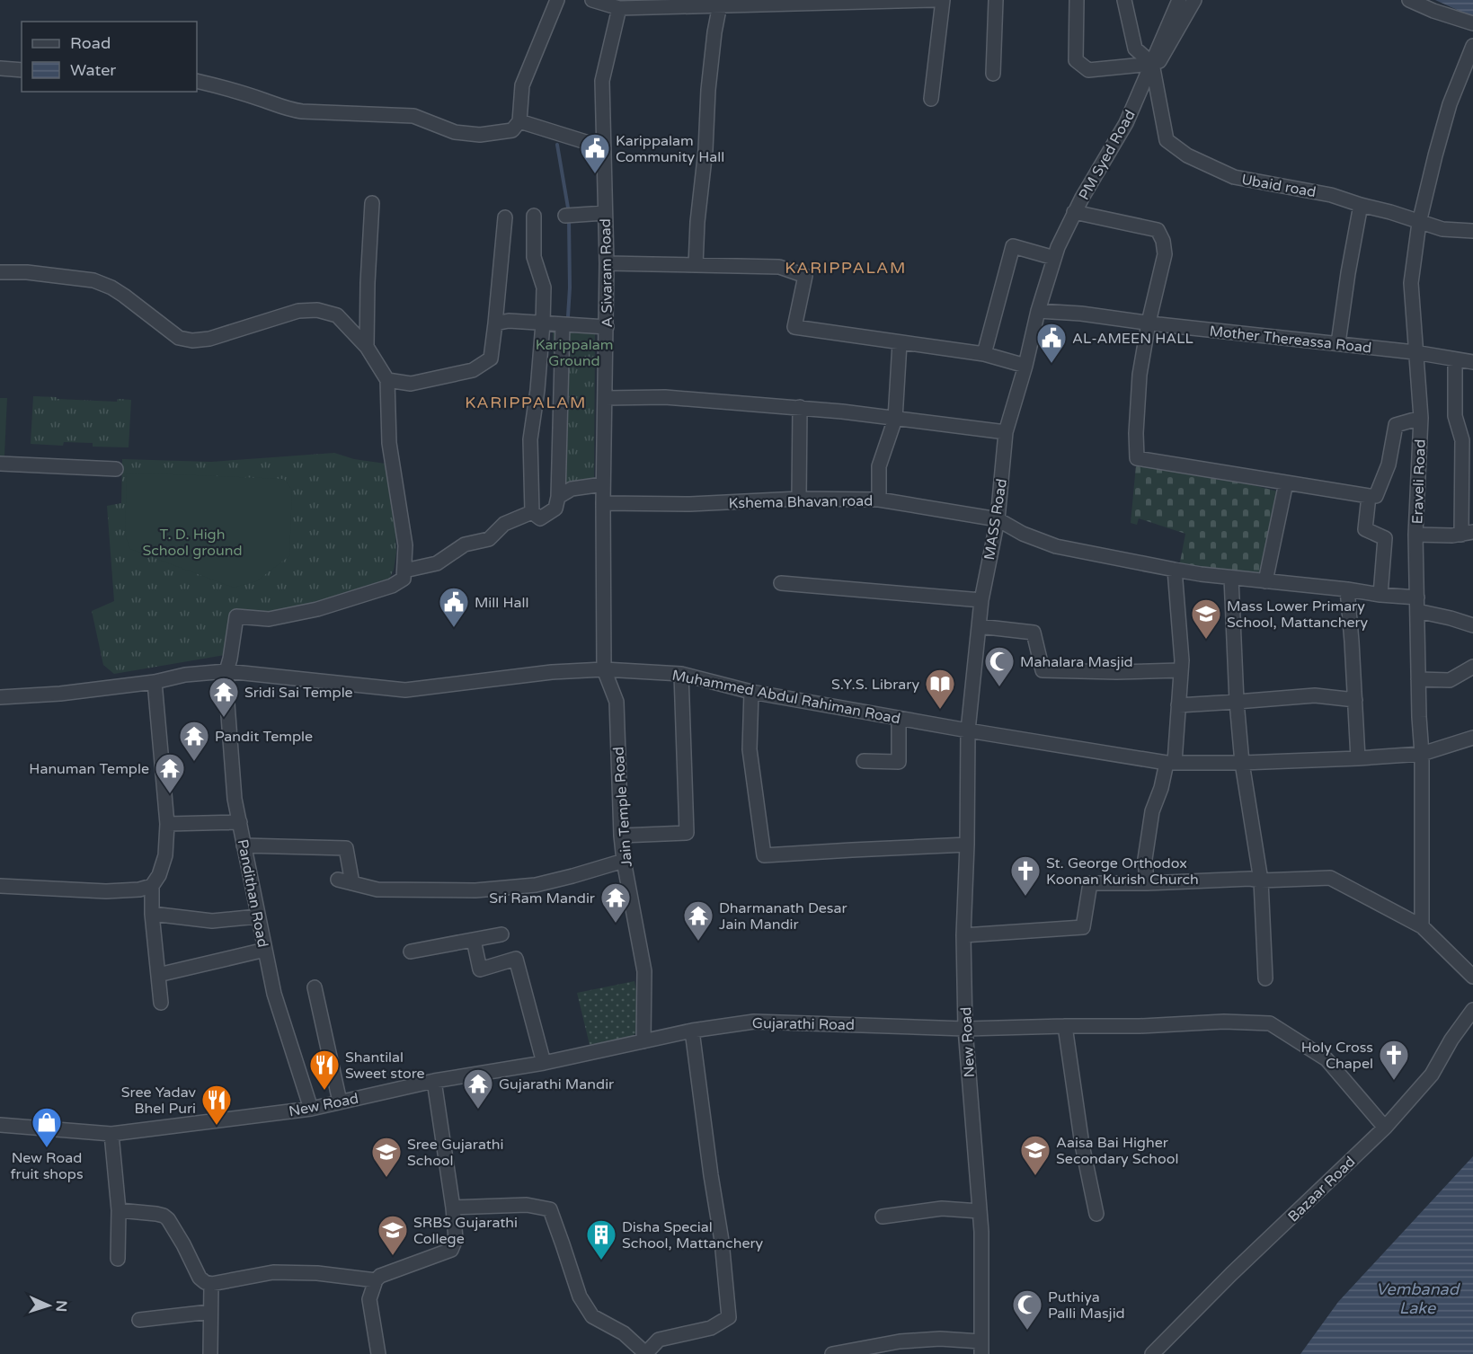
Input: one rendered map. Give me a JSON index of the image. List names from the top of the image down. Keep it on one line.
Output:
{"streets":{"street":["PM Syed Road","Ubaid road","A Sivaram Road","Mother Thereassa Road","Eraveli Road","Kshema Bhavan road","MASS Road","Muhammed Abdul Rahiman Road","Jain Temple Road","Pandithan Road","Gujarathi Road","New Road","Bazaar Road"]},"crossings":[["PM Syed Road","Ubaid road"],["PM Syed Road","Mother Thereassa Road"],["PM Syed Road","MASS Road"],["Ubaid road","Eraveli Road"],["A Sivaram Road","Kshema Bhavan road"],["A Sivaram Road","Muhammed Abdul Rahiman Road"],["A Sivaram Road","Jain Temple Road"],["Mother Thereassa Road","Eraveli Road"],["Mother Thereassa Road","MASS Road"],["Eraveli Road","Muhammed Abdul Rahiman Road"],["Kshema Bhavan road","MASS Road"],["MASS Road","Muhammed Abdul Rahiman Road"],["MASS Road","New Road"],["Muhammed Abdul Rahiman Road","Jain Temple Road"],["Muhammed Abdul Rahiman Road","Pandithan Road"],["Muhammed Abdul Rahiman Road","New Road"],["Jain Temple Road","Gujarathi Road"],["Jain Temple Road","New Road"],["Pandithan Road","New Road"],["Gujarathi Road","New Road"],["Gujarathi Road","Bazaar Road"]],"districts":["KARIPPALAM","KARIPPALAM"],"water":["Vembanad Lake"],"parks":["Karippalam Ground","T. D. High School ground"],"places":{"public building":["Karippalam Community Hall","AL-AMEEN HALL","Mill Hall"],"school or university":["Mass Lower Primary School, Mattanchery","Aaisa Bai Higher Secondary School","Sree Gujarathi School","SRBS Gujarathi College"],"mosque":["Mahalara Masjid","Puthiya Palli Masjid"],"library":["S.Y.S. Library"],"temple":["Sridi Sai Temple","Pandit Temple","Hanuman Temple","Sri Ram Mandir","Dharmanath Desar Jain Mandir","Gujarathi Mandir"],"church":["St. George Orthodox Koonan Kurish Church","Holy Cross Chapel"],"restaurant":["Shantilal Sweet store","Sree Yadav Bhel Puri"],"shop":["New Road fruit shops"],"building":["Disha Special School, Mattanchery"]},"legend":["Road","Water"],"north":"right"}
